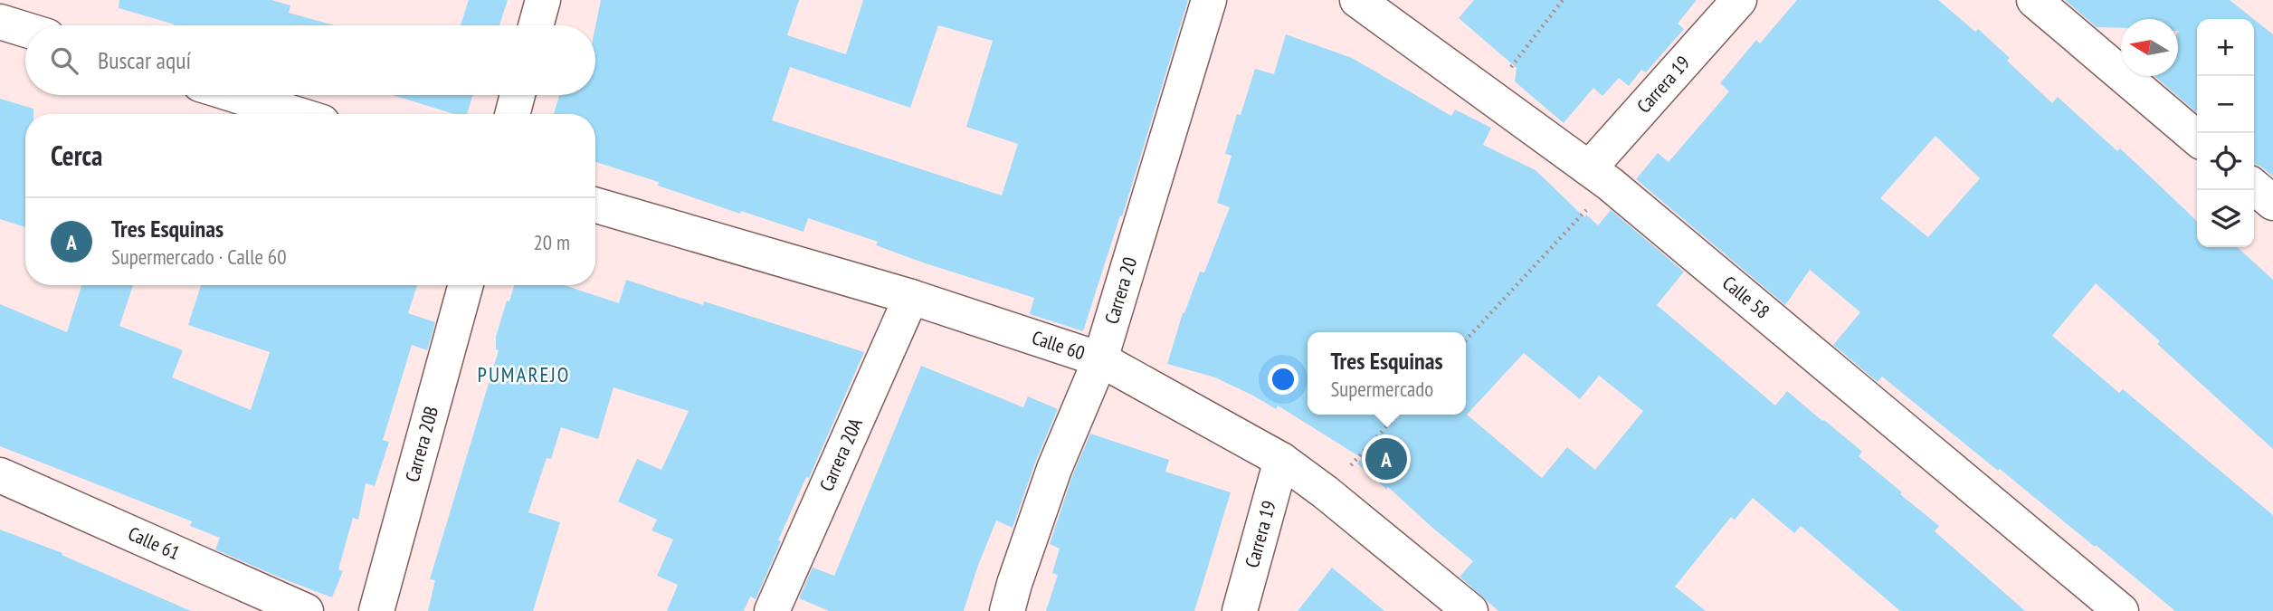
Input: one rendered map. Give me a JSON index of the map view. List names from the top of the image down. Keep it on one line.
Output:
{"streets":{"street":["Carrera 19","Carrera 20","Calle 58","Calle 60","Carrera 20B","Carrera 20A","Calle 61"]},"crossings":[["Carrera 19","Calle 58"],["Carrera 19","Calle 60"],["Carrera 20","Calle 60"],["Calle 60","Carrera 20A"]],"districts":["PUMAREJO"],"north":"left","page":{"map_buttons":["+","−"],"search":"Buscar aquí","heading":"Cerca","list":[{"mark":"A","name":"Tres Esquinas","note":"Supermercado · Calle 60","value":"20 m"}],"popup":["Tres Esquinas","Supermercado"],"pins":"A"}}
